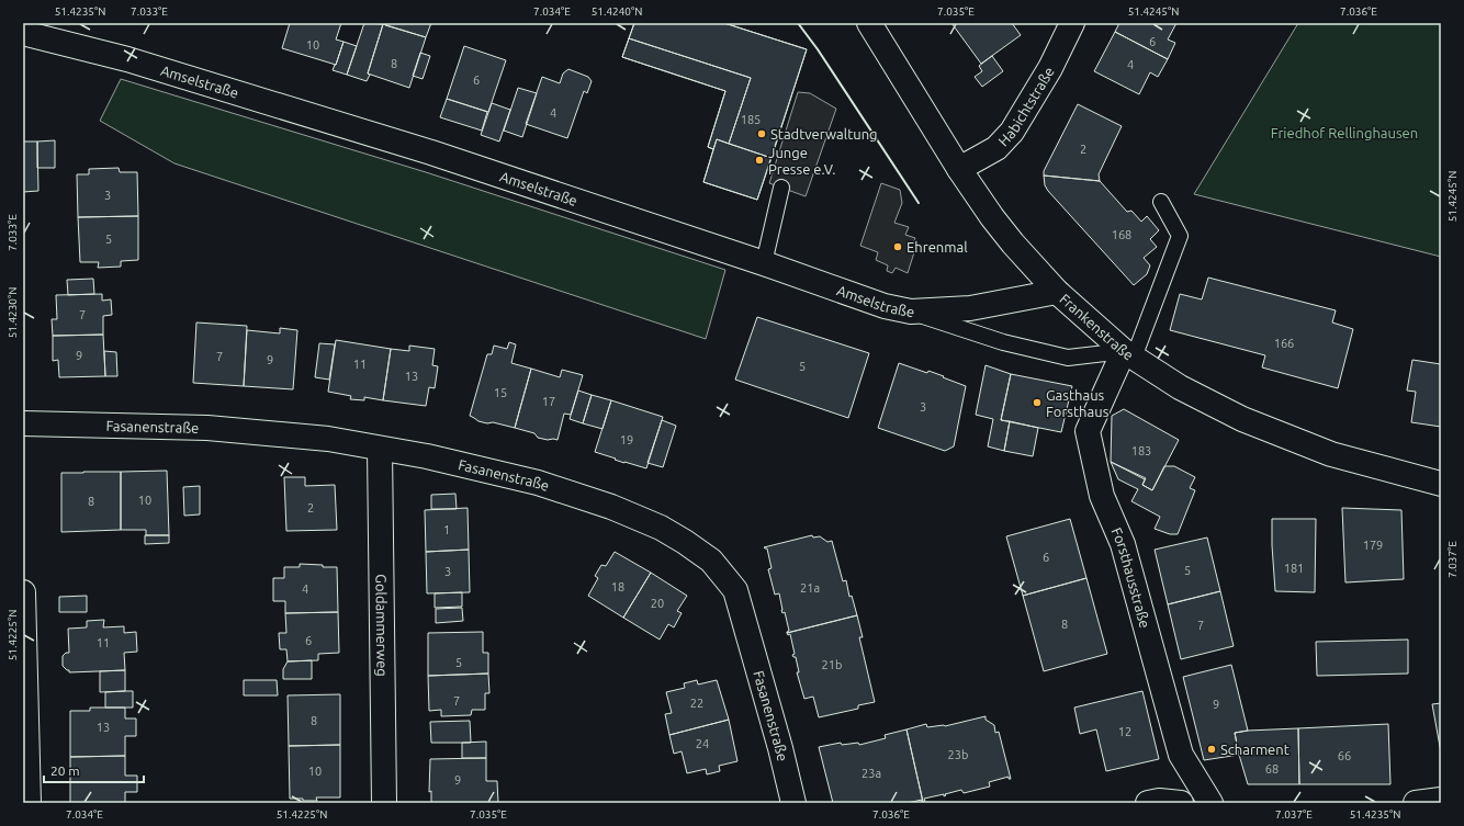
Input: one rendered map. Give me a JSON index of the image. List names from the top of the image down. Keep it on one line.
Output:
{"streets":{"street":["Amselstraße","Habichtstraße","Frankenstraße","Fasanenstraße","Forsthausstraße","Goldammerweg"]},"crossings":[["Amselstraße","Frankenstraße"],["Habichtstraße","Frankenstraße"],["Frankenstraße","Forsthausstraße"],["Fasanenstraße","Goldammerweg"]],"parks":["Friedhof Rellinghausen"],"places":["Stadtverwaltung","Junge Presse e.V.","Ehrenmal","Gasthaus Forsthaus","Scharment"],"house_numbers":["6","10","8","4","6","4","185","2","3","168","5","7","166","9","7","9","11","5","13","15","17","3","19","183","10","8","2","1","179","6","181","5","3","18","21a","4","20","8","7","6","11","5","21b","7","22","9","8","13","12","24","23b","66","68","10","23a","9"],"scale_bar":"20 m","coordinates":["51.4235°N","7.033°E","7.034°E","51.4240°N","7.035°E","51.4245°N","7.036°E","51.4230°N","7.037°E","51.4225°N"]}
